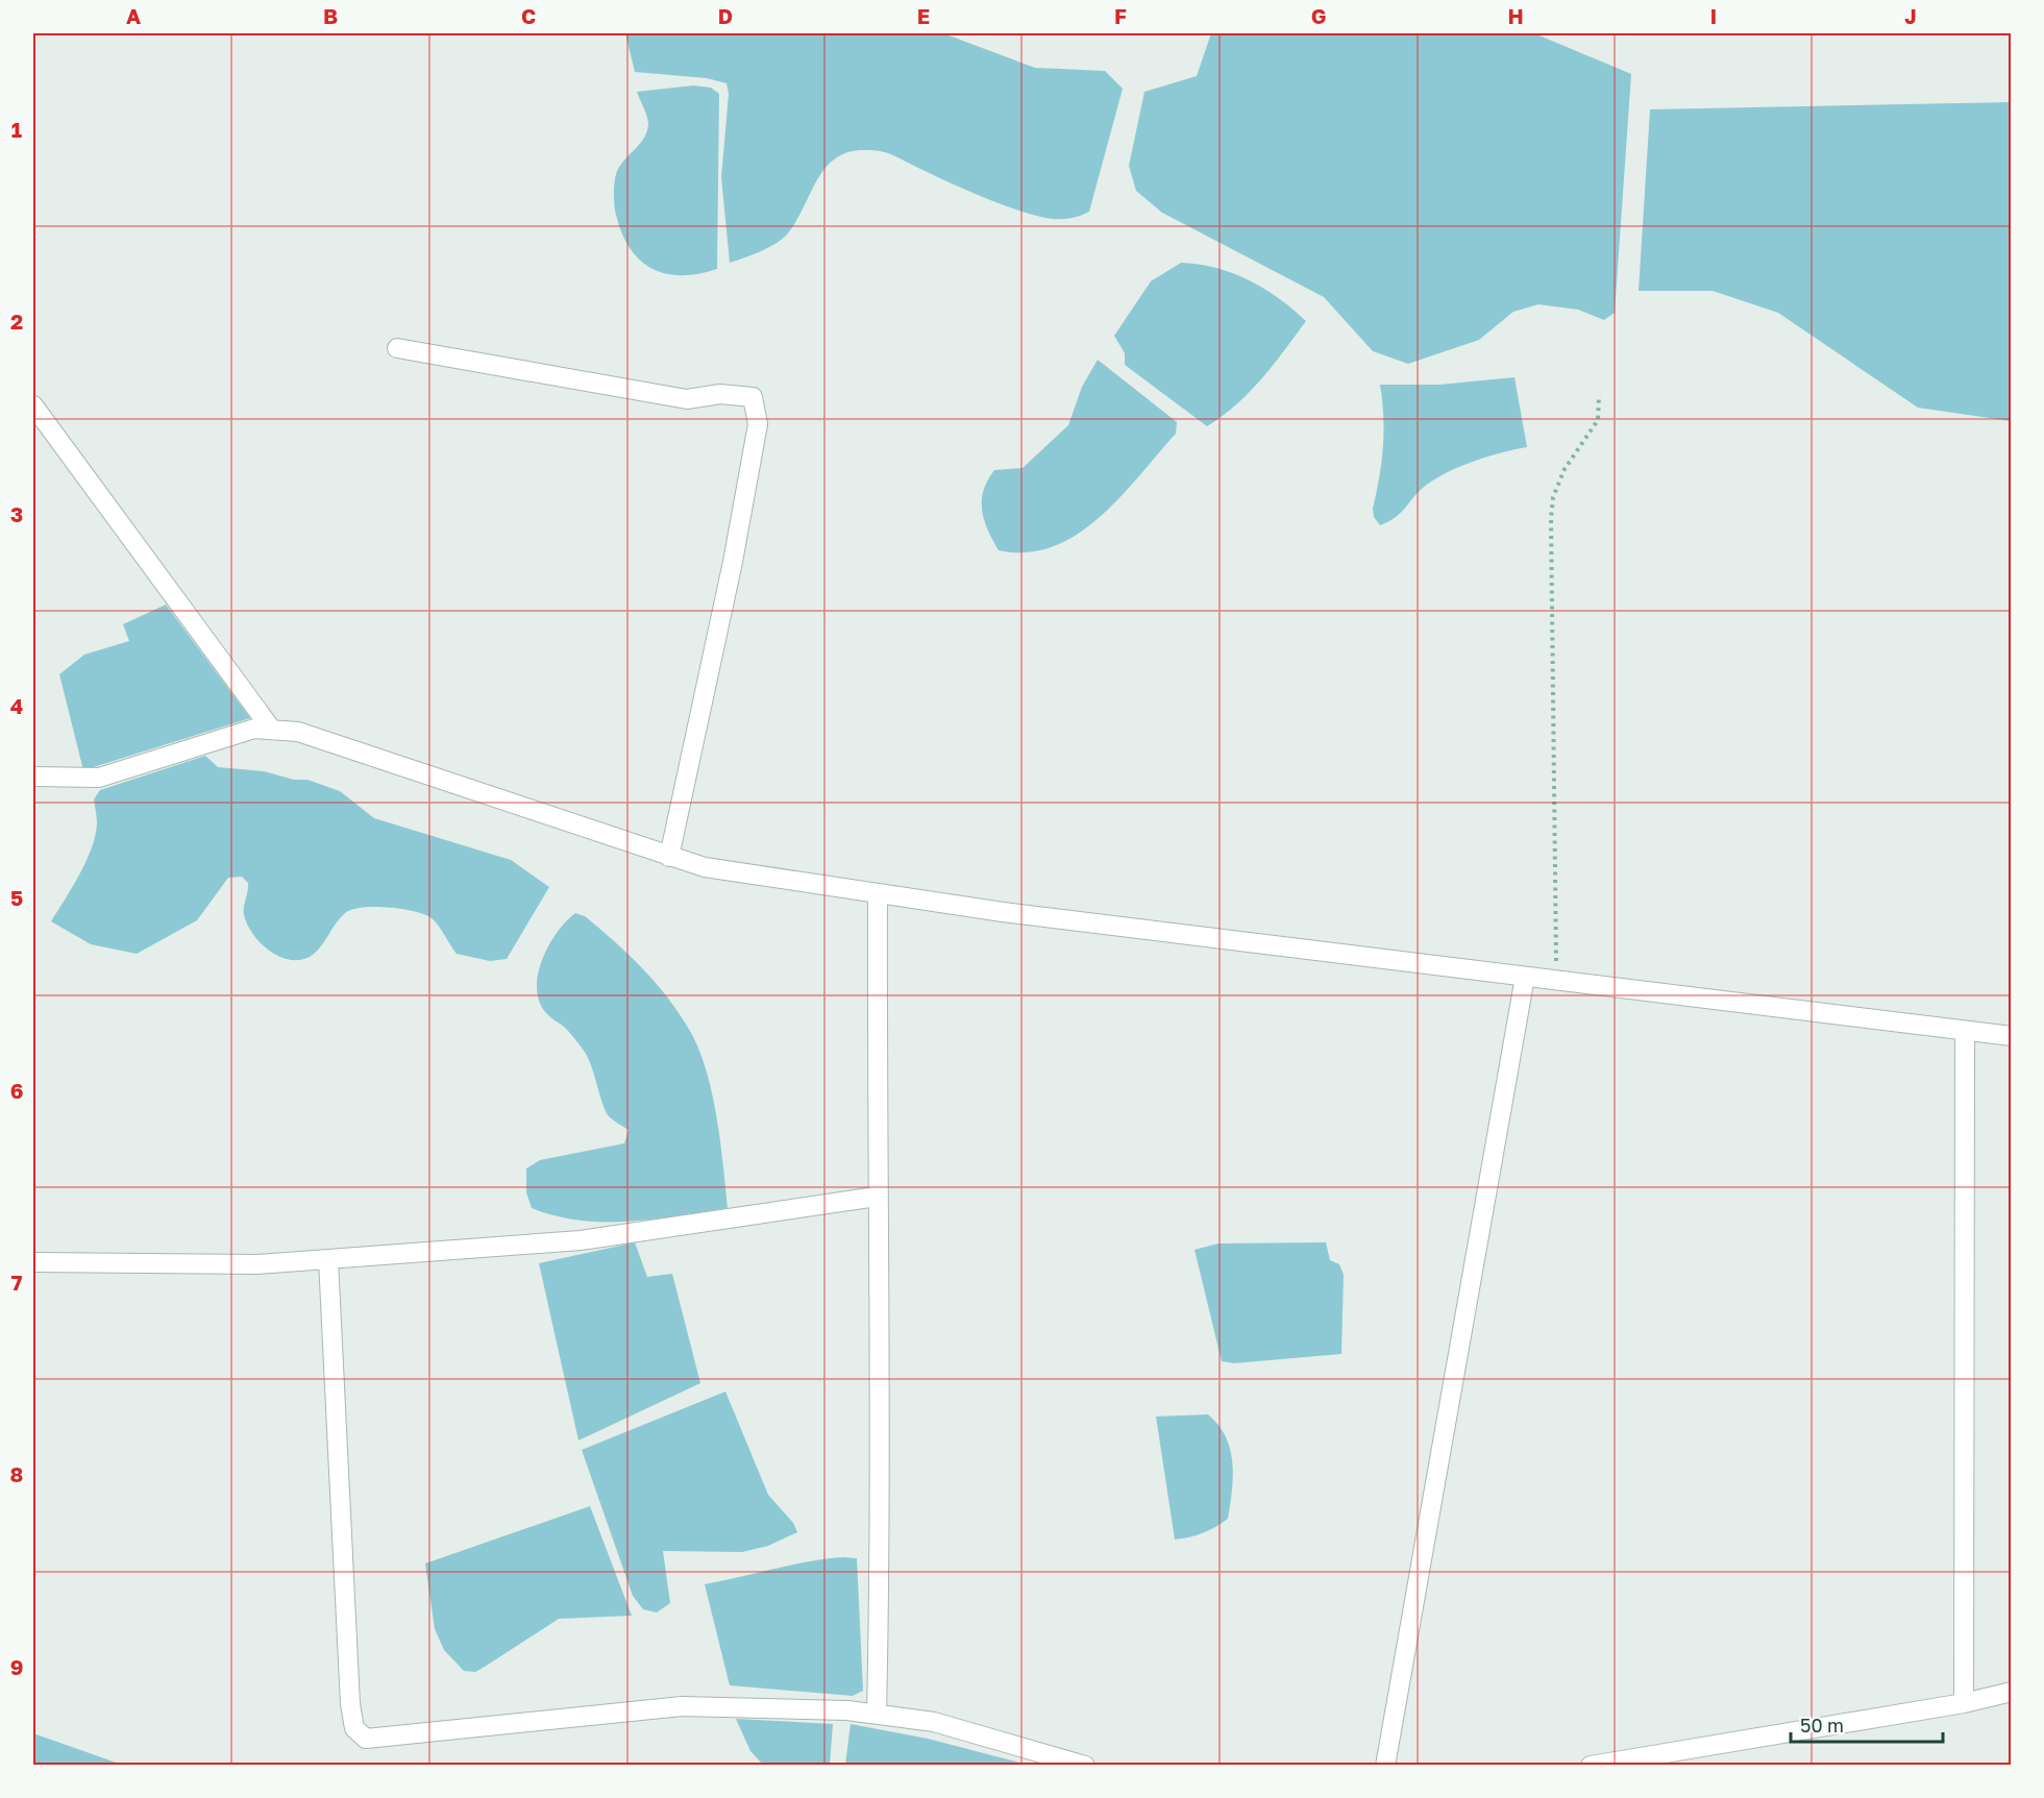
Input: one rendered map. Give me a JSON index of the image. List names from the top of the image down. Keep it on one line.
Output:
{"scale_bar":"50 m","grid":{"columns":["A","B","C","D","E","F","G","H","I","J"],"rows":["1","2","3","4","5","6","7","8","9"]}}
